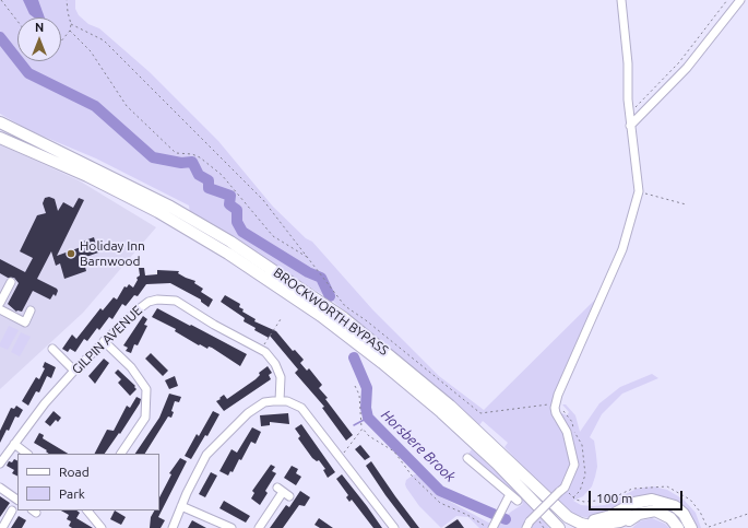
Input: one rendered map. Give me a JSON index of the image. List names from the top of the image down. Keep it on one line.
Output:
{"streets":{"highway":["BROCKWORTH BYPASS"],"street":["GILPIN AVENUE"]},"water":["Horsbere Brook"],"places":["Holiday Inn Barnwood"],"legend":["Road","Park"],"scale_bar":"100 m","north":"top"}
